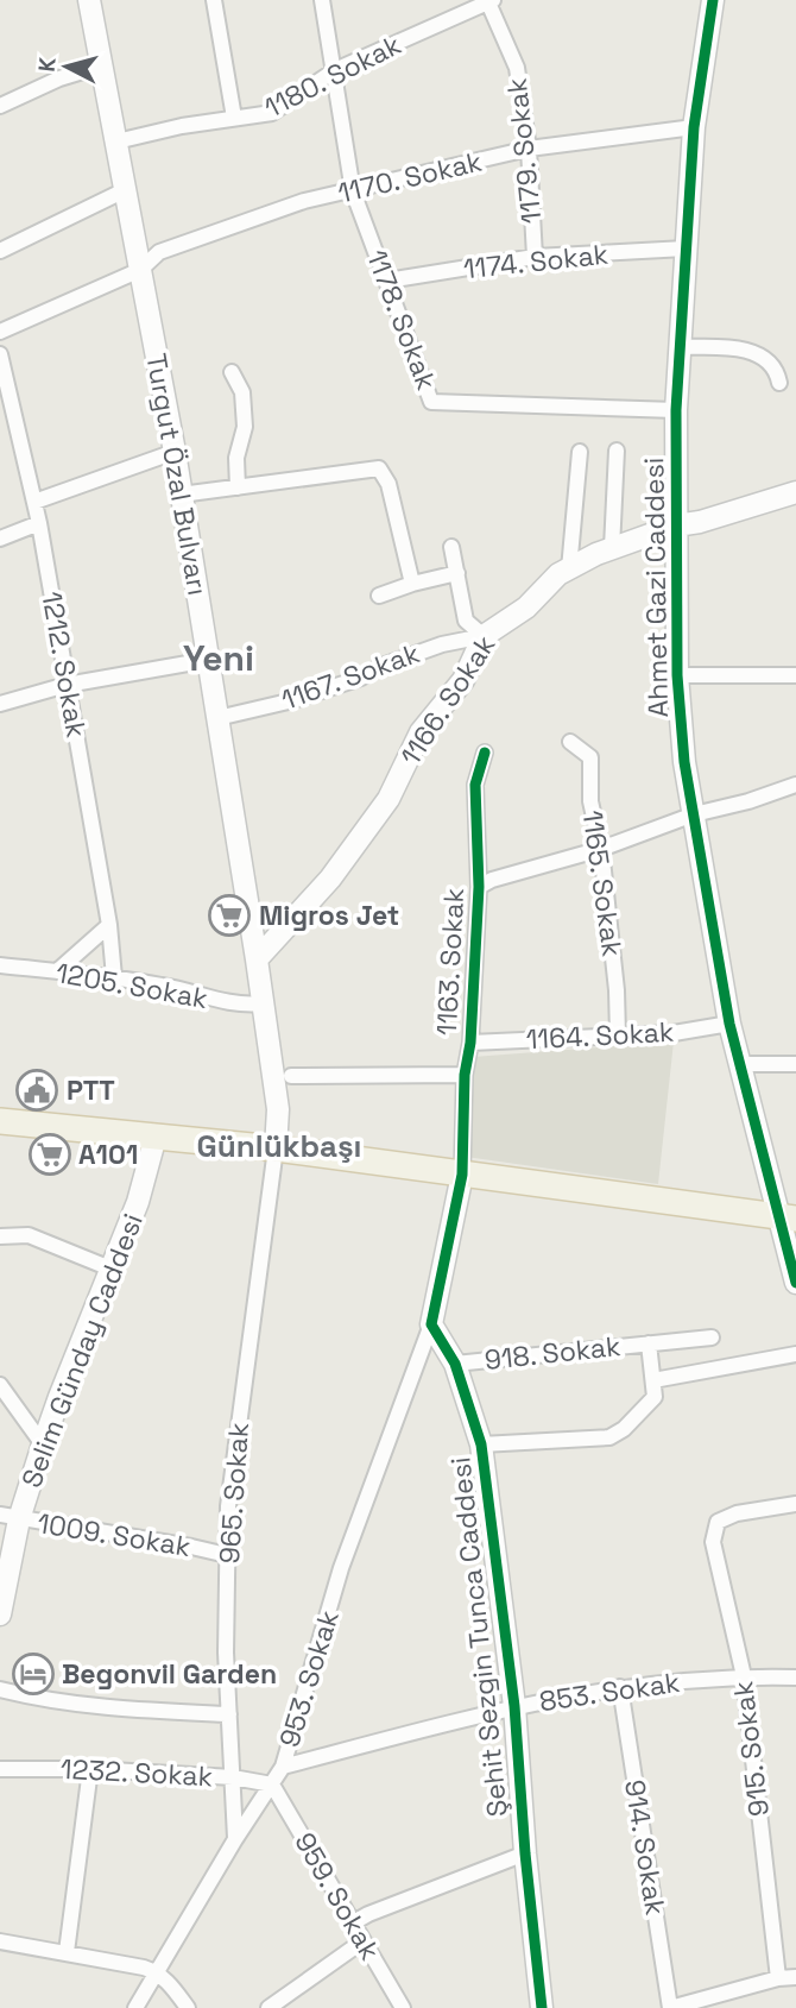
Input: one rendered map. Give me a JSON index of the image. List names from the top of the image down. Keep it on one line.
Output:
{"streets":{"street":["1180. Sokak","1179. Sokak","1170. Sokak","1174. Sokak","1178. Sokak","Turgut Özal Bulvarı","Ahmet Gazi Caddesi","1212. Sokak","1167. Sokak","1166. Sokak","1165. Sokak","1163. Sokak","1205. Sokak","1164. Sokak","Selim Günday Caddesi","918. Sokak","965. Sokak","1009. Sokak","Şehit Sezgin Tunca Caddesi","953. Sokak","853. Sokak","915. Sokak","1232. Sokak","914. Sokak","959. Sokak"]},"crossings":[["1180. Sokak","1179. Sokak"],["1180. Sokak","1178. Sokak"],["1180. Sokak","Turgut Özal Bulvarı"],["1179. Sokak","1170. Sokak"],["1179. Sokak","1174. Sokak"],["1170. Sokak","1178. Sokak"],["1170. Sokak","Turgut Özal Bulvarı"],["1170. Sokak","Ahmet Gazi Caddesi"],["1174. Sokak","1178. Sokak"],["1174. Sokak","Ahmet Gazi Caddesi"],["1178. Sokak","Ahmet Gazi Caddesi"],["Turgut Özal Bulvarı","1167. Sokak"],["Turgut Özal Bulvarı","1166. Sokak"],["Turgut Özal Bulvarı","1205. Sokak"],["Turgut Özal Bulvarı","965. Sokak"],["Ahmet Gazi Caddesi","1166. Sokak"],["Ahmet Gazi Caddesi","1163. Sokak"],["Ahmet Gazi Caddesi","1164. Sokak"],["1212. Sokak","1205. Sokak"],["1167. Sokak","1166. Sokak"],["1165. Sokak","1163. Sokak"],["1165. Sokak","1164. Sokak"],["1163. Sokak","1164. Sokak"],["Selim Günday Caddesi","1009. Sokak"],["918. Sokak","Şehit Sezgin Tunca Caddesi"],["965. Sokak","1009. Sokak"],["965. Sokak","953. Sokak"],["965. Sokak","1232. Sokak"],["Şehit Sezgin Tunca Caddesi","953. Sokak"],["Şehit Sezgin Tunca Caddesi","853. Sokak"],["953. Sokak","853. Sokak"],["953. Sokak","1232. Sokak"],["953. Sokak","959. Sokak"],["853. Sokak","915. Sokak"],["853. Sokak","914. Sokak"],["1232. Sokak","959. Sokak"]],"districts":["Yeni","Günlükbaşı"],"places":{"supermarket":["Migros Jet","A101"],"public building":["PTT"],"hotel":["Begonvil Garden"]},"north":"left"}
